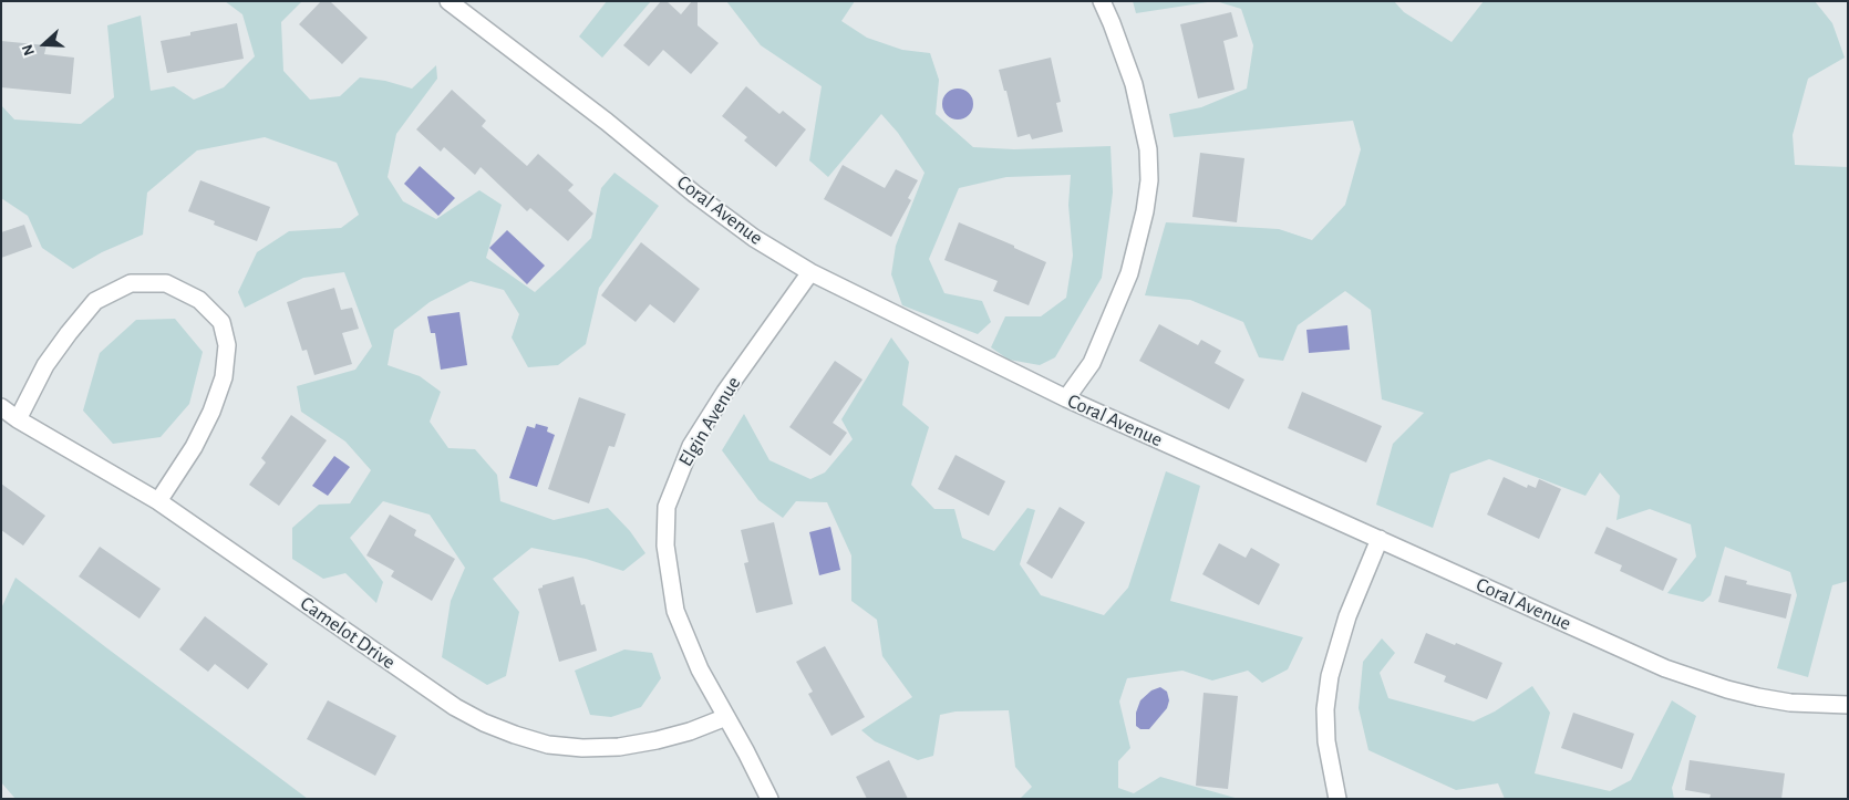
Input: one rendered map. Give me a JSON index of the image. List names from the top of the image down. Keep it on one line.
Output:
{"streets":{"street":["Coral Avenue","Elgin Avenue","Camelot Drive"]},"crossings":[["Coral Avenue","Elgin Avenue"],["Elgin Avenue","Camelot Drive"]],"north":"left"}
